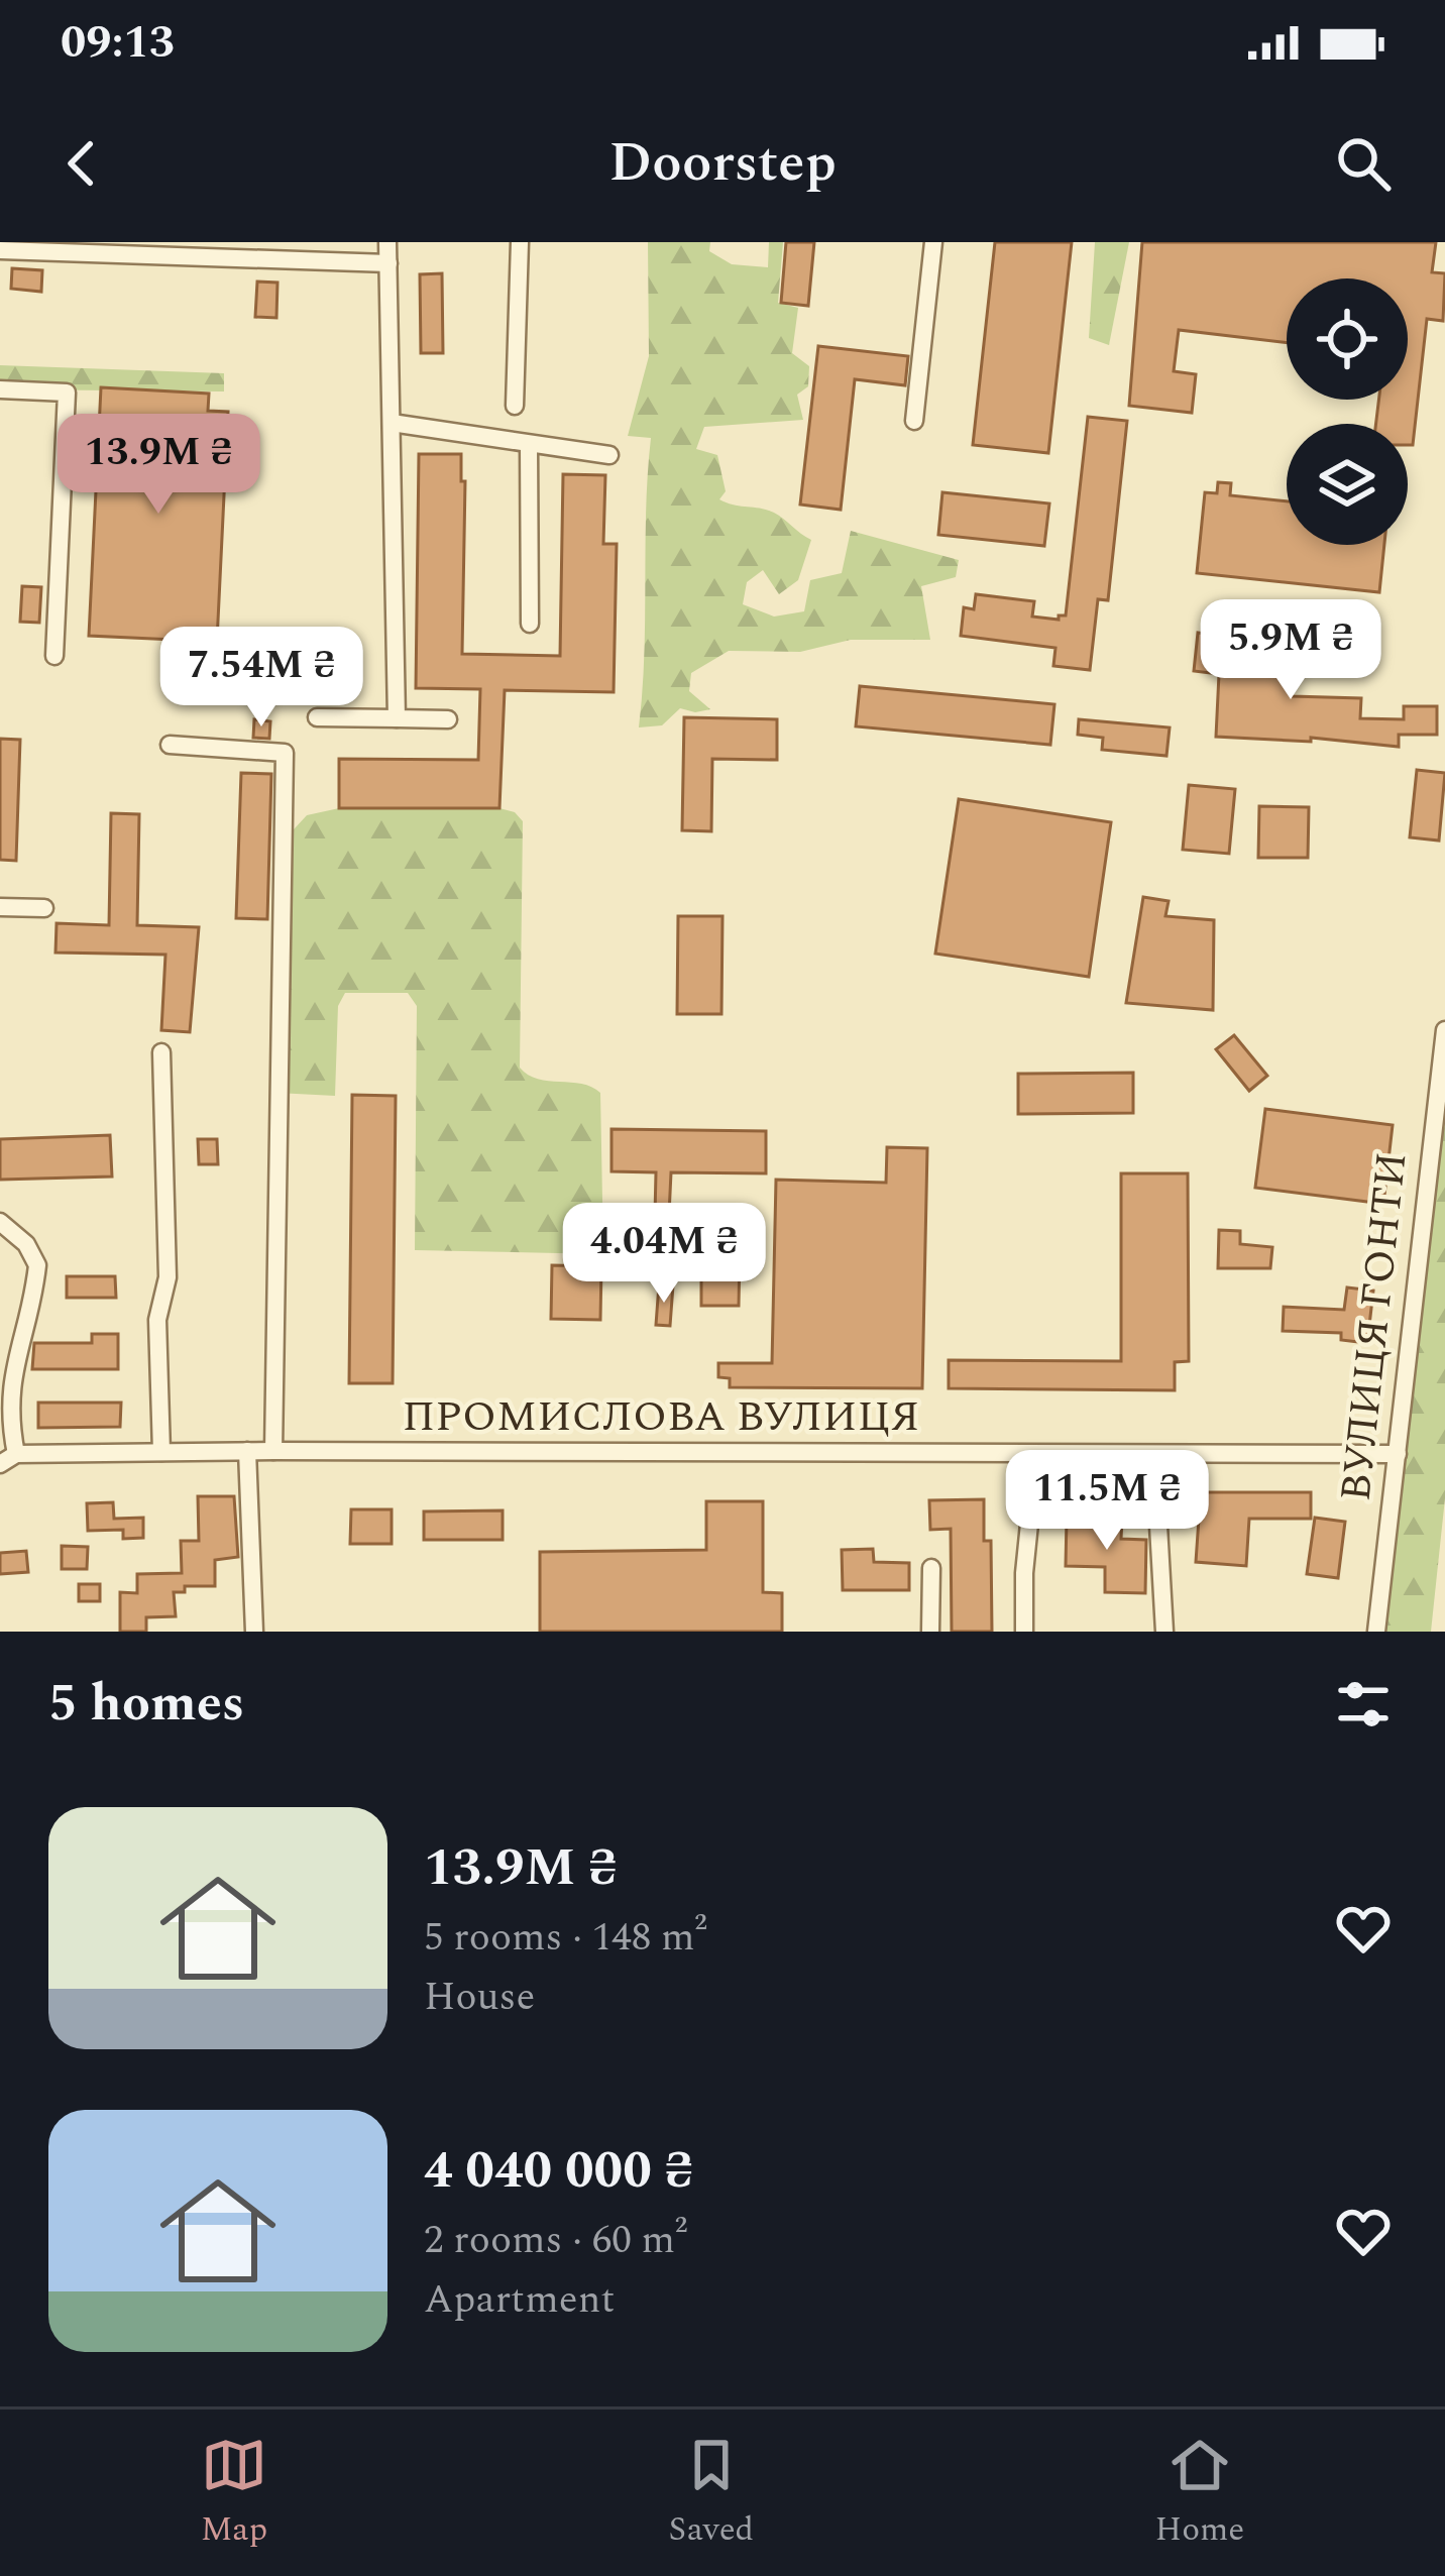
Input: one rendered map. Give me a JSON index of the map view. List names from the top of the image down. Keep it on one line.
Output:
{"streets":{"street":["ВУЛИЦЯ ГОНТИ","ПРОМИСЛОВА ВУЛИЦЯ"]},"crossings":[["ВУЛИЦЯ ГОНТИ","ПРОМИСЛОВА ВУЛИЦЯ"]],"page":{"status":"09:13","header":"Doorstep","price":["13.9M ₴","5.9M ₴","7.54M ₴","4.04M ₴","11.5M ₴"],"heading":"5 homes","list":[{"name":"13.9M ₴","note":"5 rooms · 148 m² · House"},{"name":"4 040 000 ₴","note":"2 rooms · 60 m² · Apartment"}],"tabs":["Map","Saved","Home"]}}
